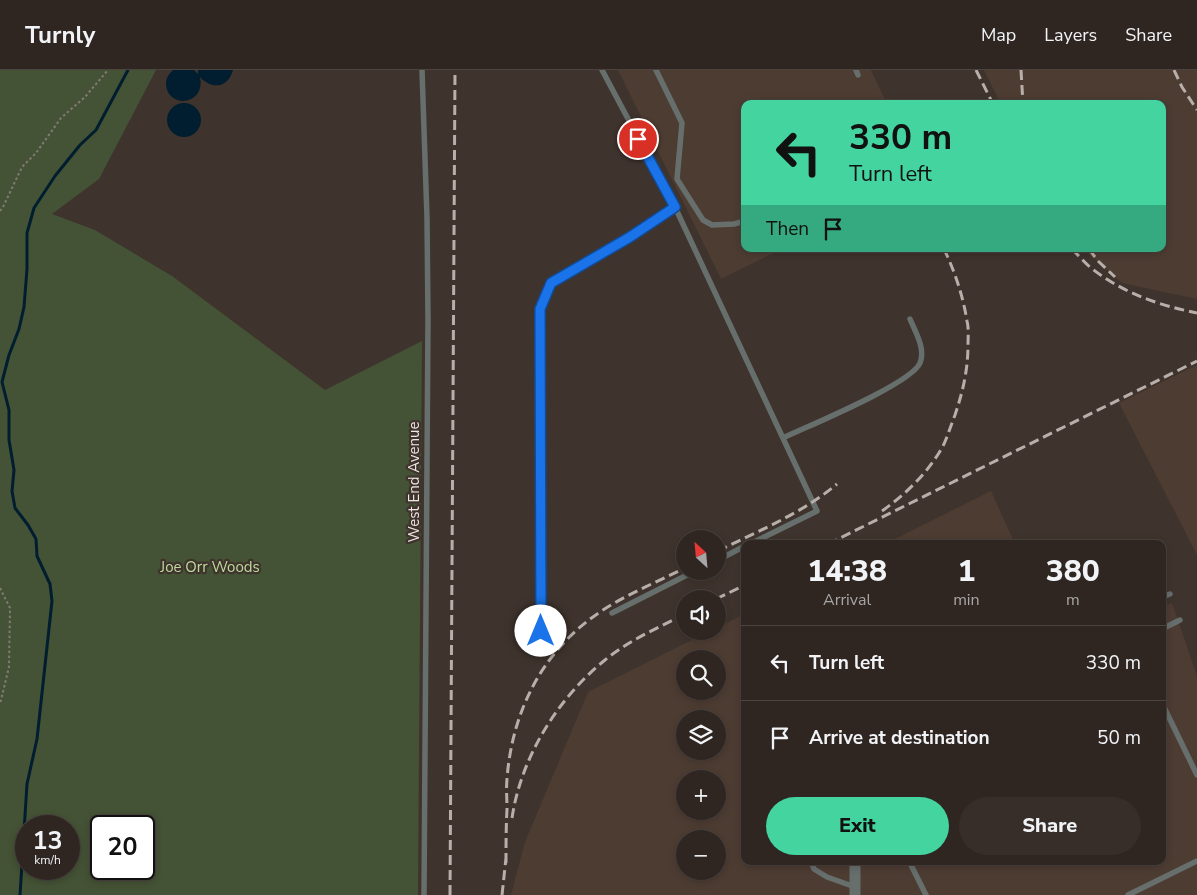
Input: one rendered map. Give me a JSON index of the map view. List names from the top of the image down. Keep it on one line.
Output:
{"streets":{"lane":["West End Avenue"]},"parks":["Joe Orr Woods"],"north":"top left","page":{"header":"Turnly","nav":["Map","Layers","Share"],"turn":["330 m","Turn left"],"then":"Then","map_buttons":["+","−"],"eta":["14:38","Arrival","1","min","380","m"],"list":[{"name":"Turn left","value":"330 m"},{"name":"Arrive at destination","value":"50 m"}],"buttons":["Exit","Share"],"speed":"13 km/h","limit":"20"}}
